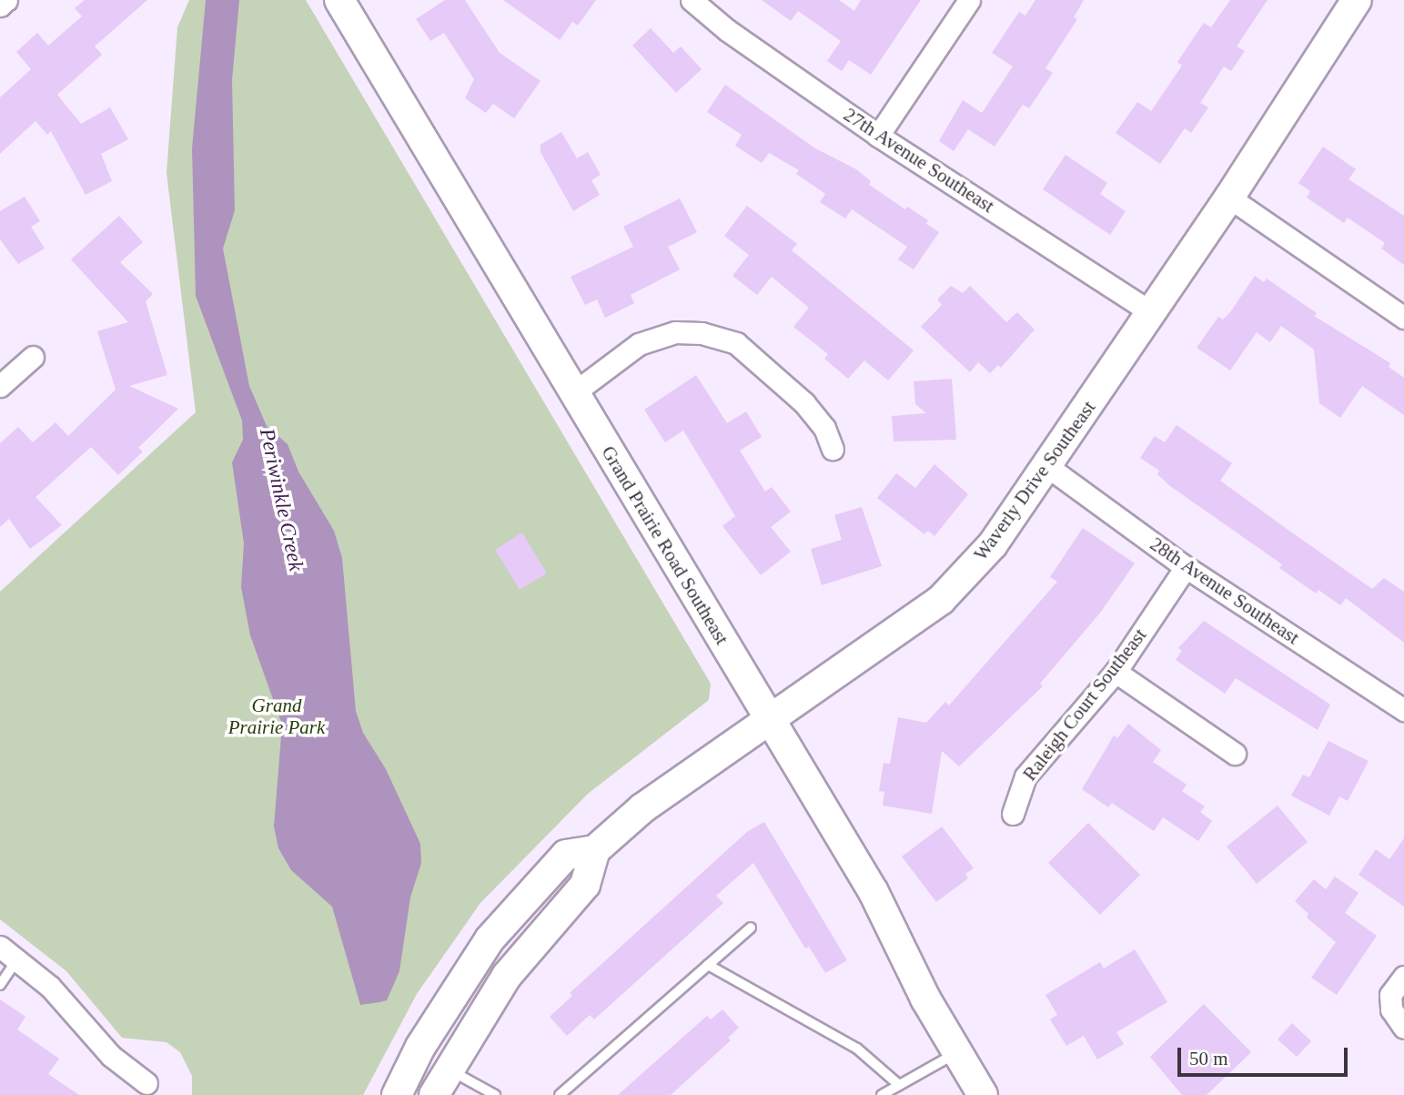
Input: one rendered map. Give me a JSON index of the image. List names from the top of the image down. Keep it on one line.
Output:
{"streets":{"main road":["Waverly Drive Southeast","Grand Prairie Road Southeast"],"street":["27th Avenue Southeast","28th Avenue Southeast","Raleigh Court Southeast"]},"crossings":[["27th Avenue Southeast","Waverly Drive Southeast"],["Waverly Drive Southeast","Grand Prairie Road Southeast"],["Waverly Drive Southeast","28th Avenue Southeast"],["28th Avenue Southeast","Raleigh Court Southeast"]],"water":["Periwinkle Creek"],"parks":["Grand Prairie Park"],"scale_bar":"50 m"}
